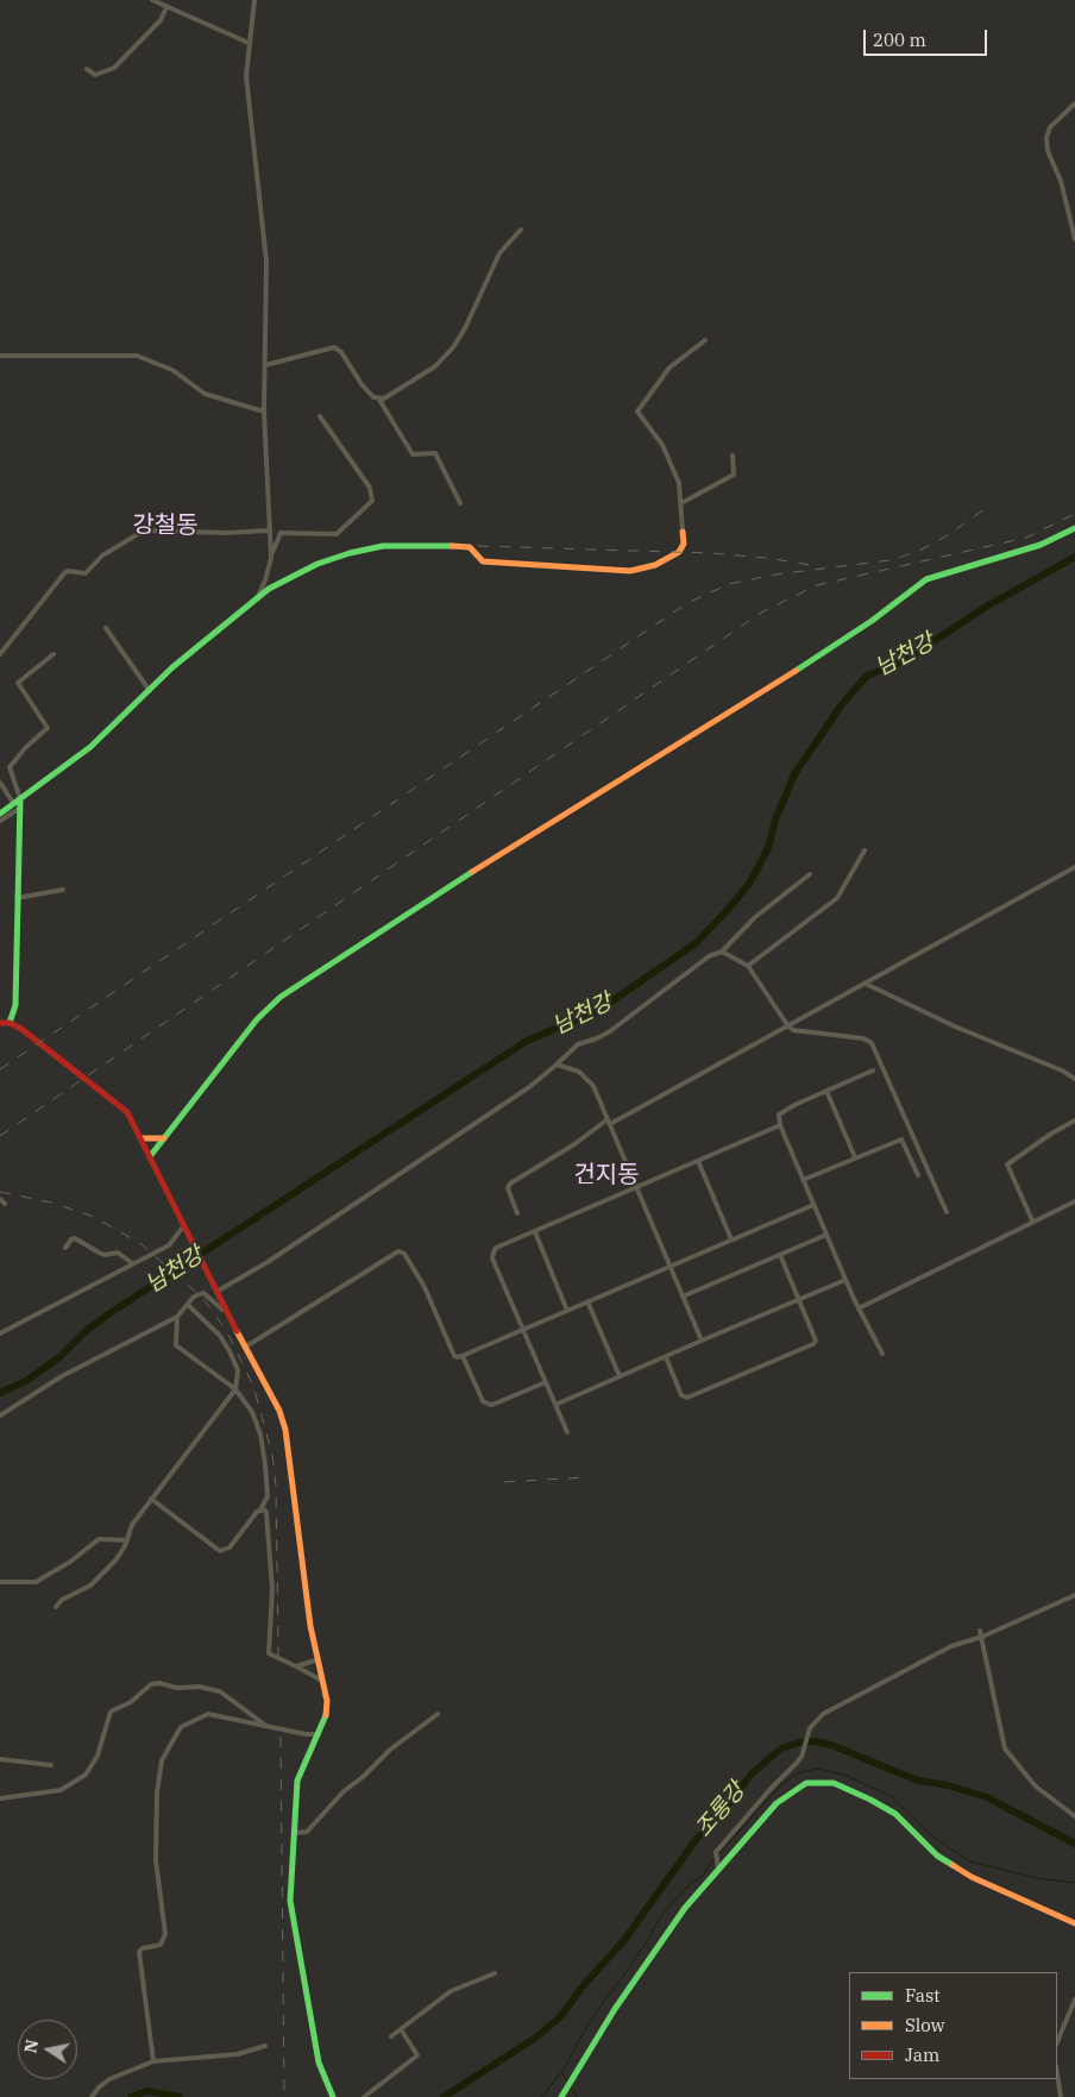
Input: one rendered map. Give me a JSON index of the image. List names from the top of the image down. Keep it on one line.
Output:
{"districts":["강철동","건지동"],"water":["남천강","조롱강"],"legend":["Fast","Slow","Jam"],"scale_bar":"200 m","north":"left"}
